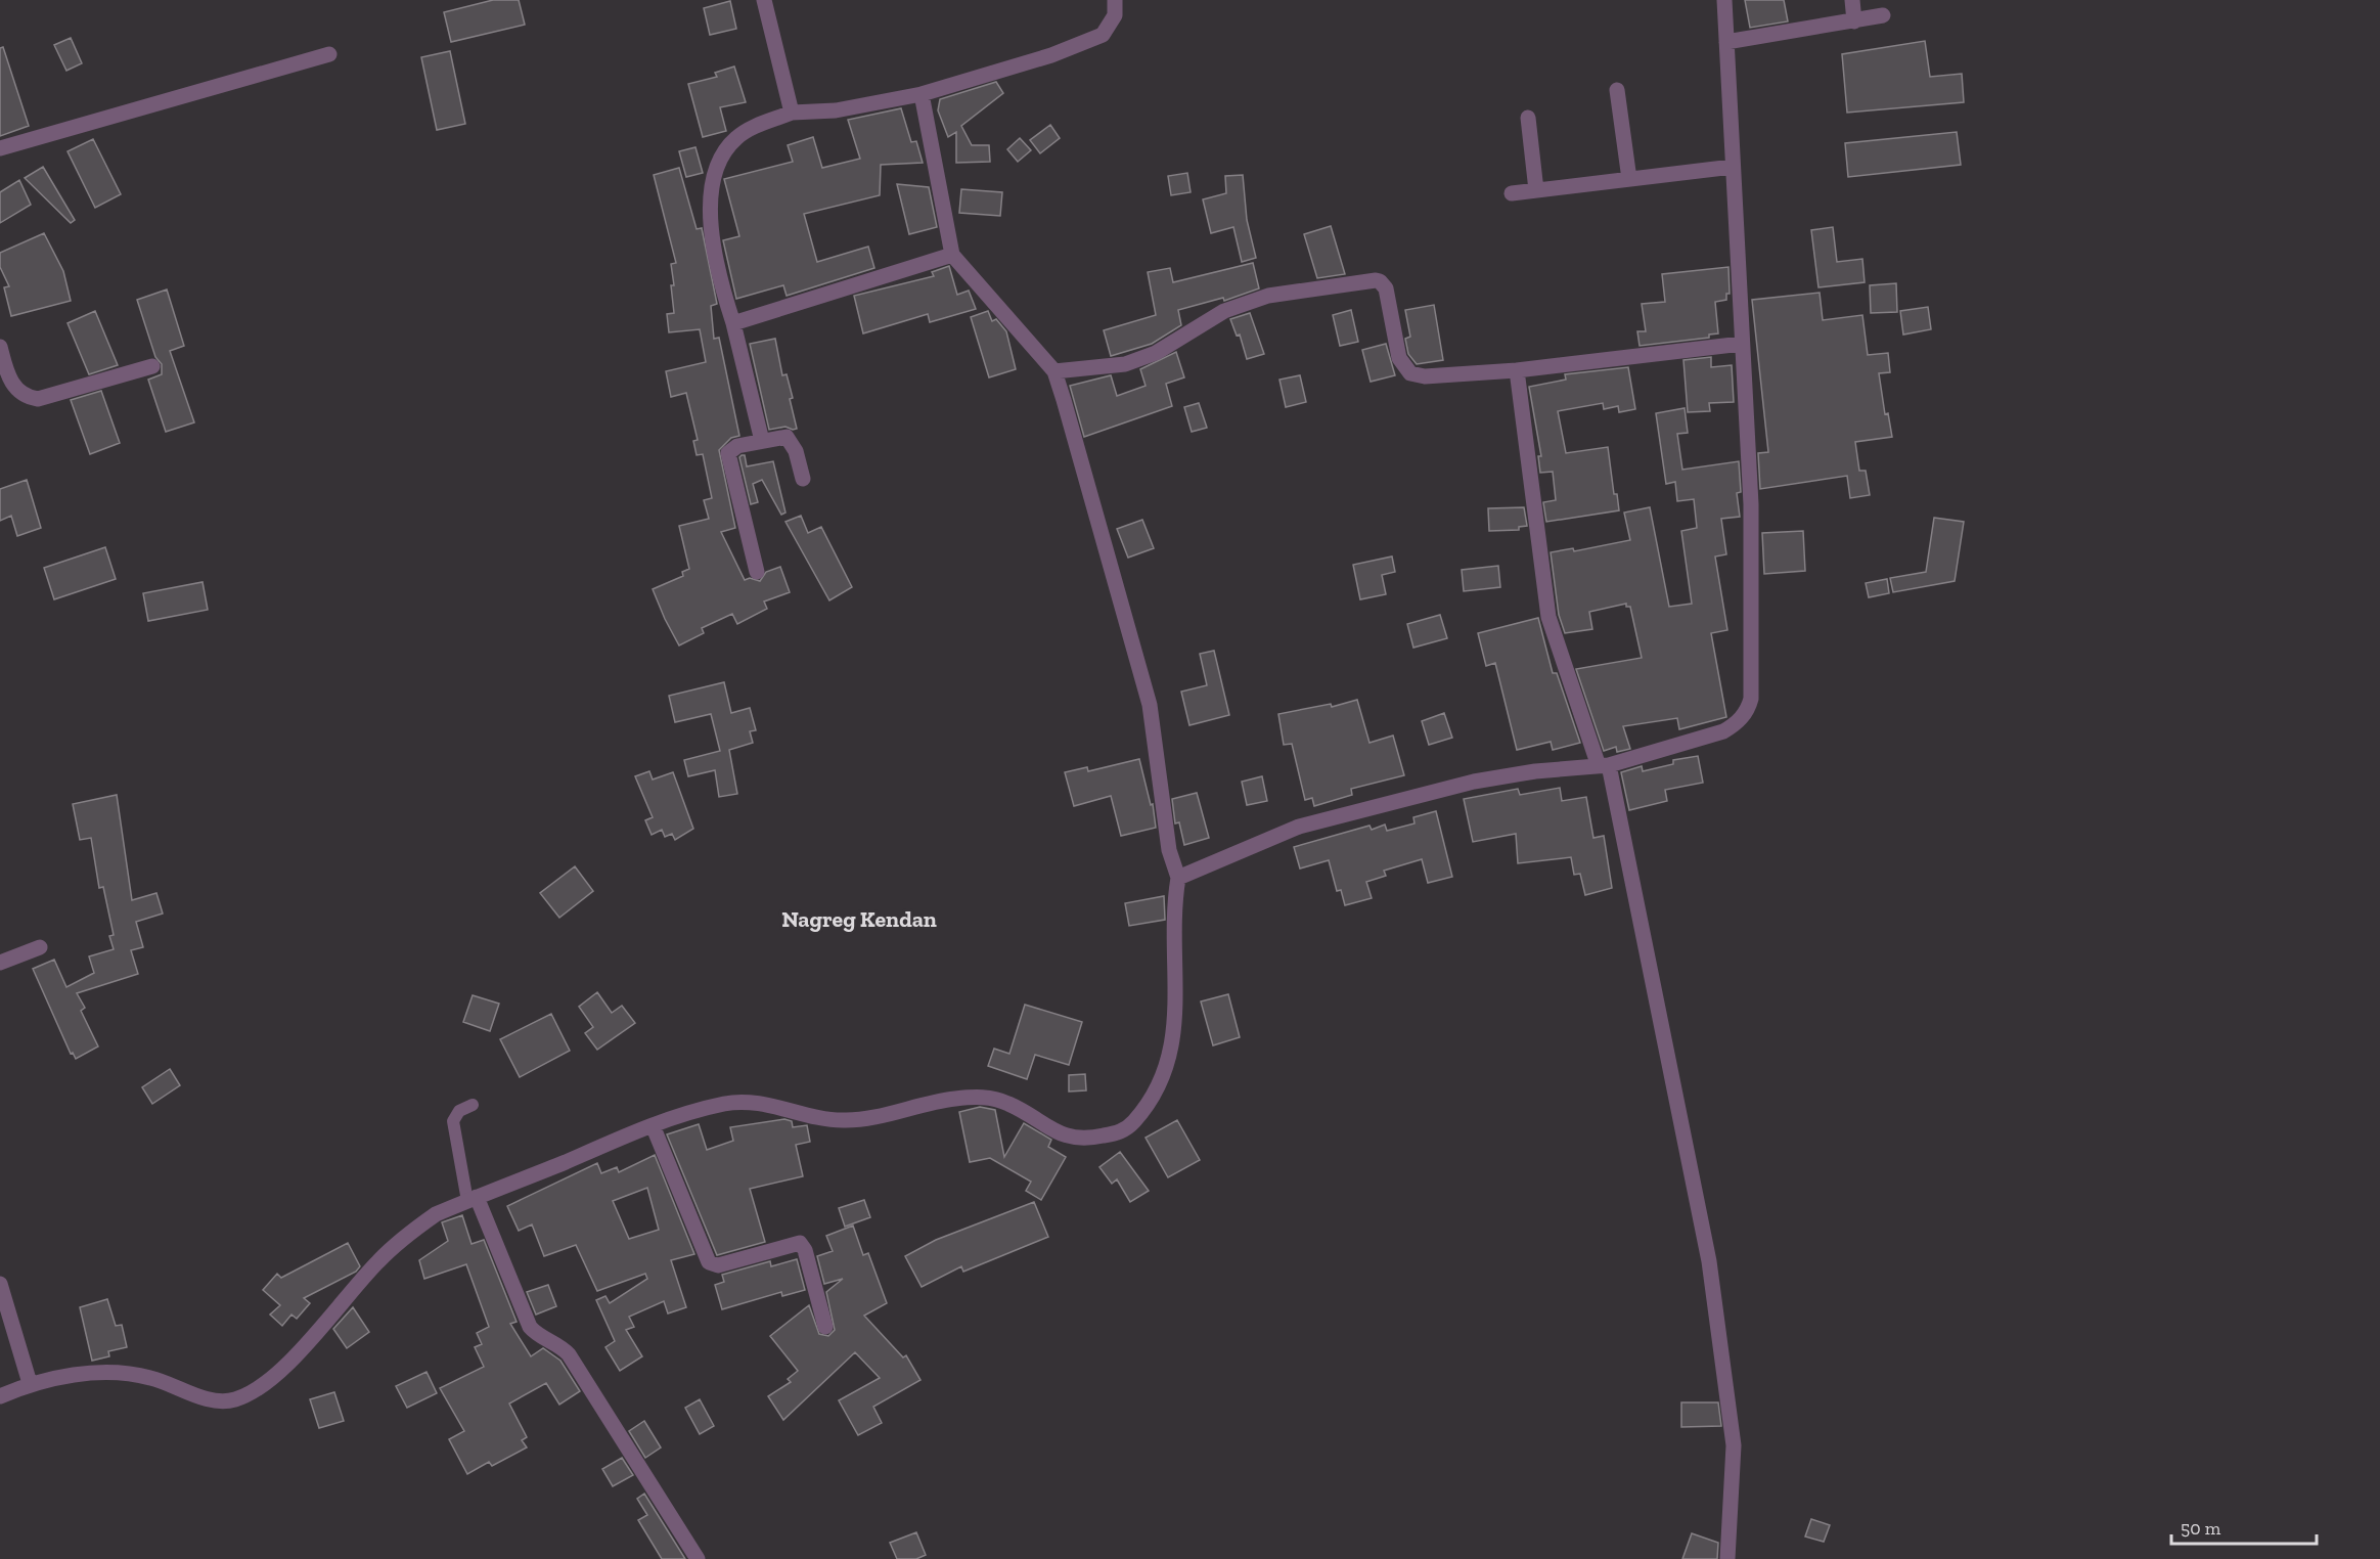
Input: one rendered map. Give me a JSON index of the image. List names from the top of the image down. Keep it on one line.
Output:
{"districts":["Nagreg Kendan"],"scale_bar":"50 m"}
